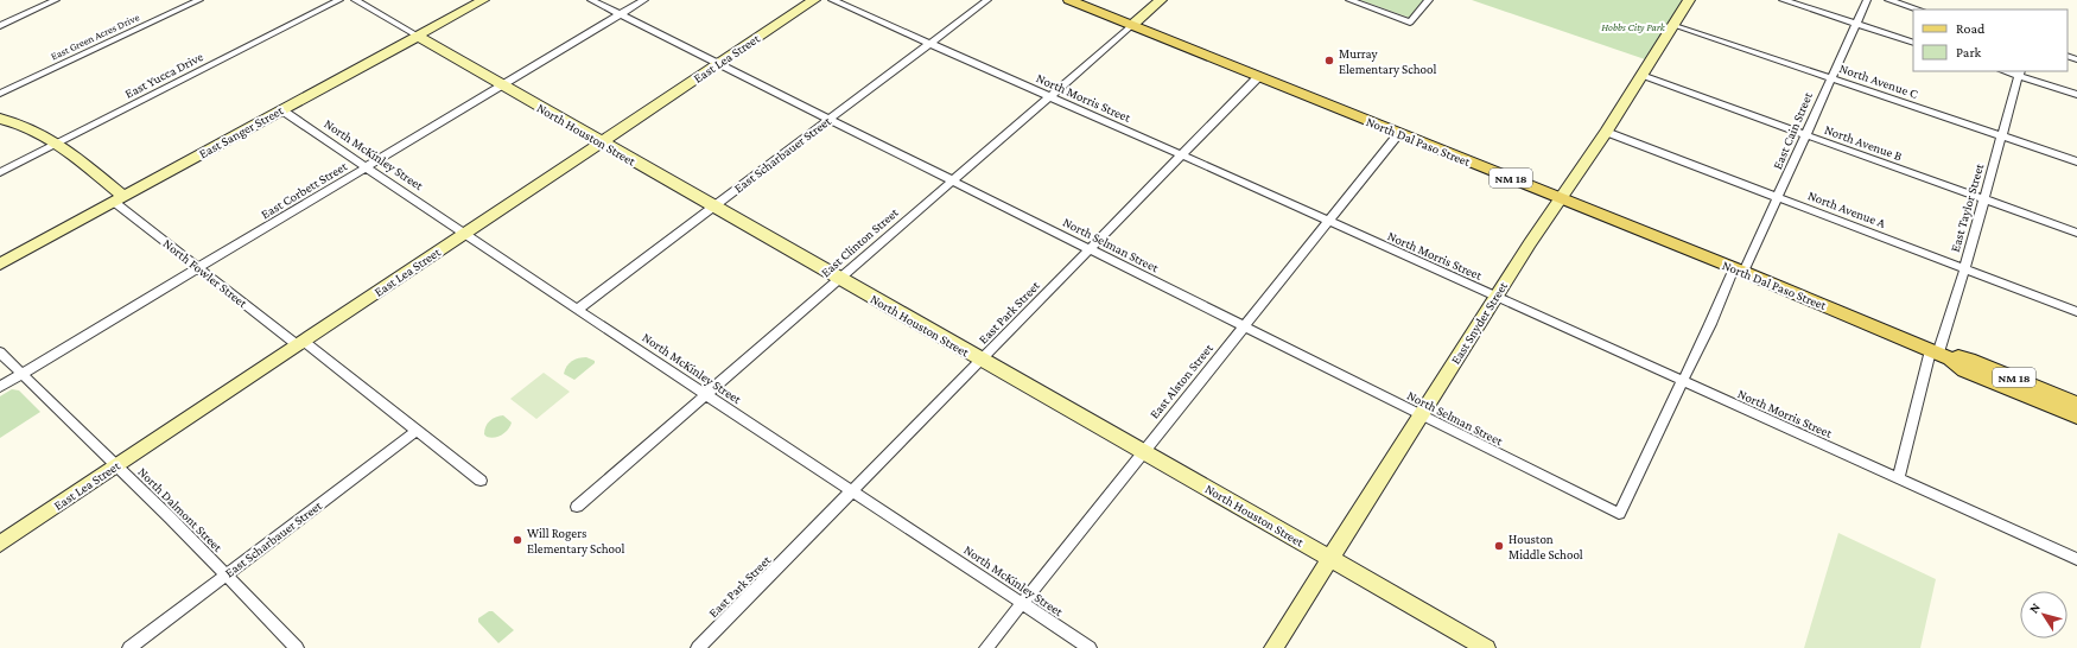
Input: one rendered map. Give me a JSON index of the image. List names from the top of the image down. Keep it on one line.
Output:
{"streets":{"main road":["North Dal Paso Street","NM 18"],"street":["East Green Acres Drive","East Lea Street","East Yucca Drive","North Avenue C","North Morris Street","East Cain Street","East Sanger Street","North Houston Street","North Avenue B","North McKinley Street","East Scharbauer Street","East Corbett Street","East Taylor Street","North Avenue A","East Clinton Street","North Selman Street","North Fowler Street","East Park Street","East Snyder Street","East Alston Street","North Dalmont Street"]},"crossings":[["East Lea Street","North Houston Street"],["East Lea Street","North McKinley Street"],["East Lea Street","North Selman Street"],["East Lea Street","North Fowler Street"],["East Lea Street","North Dalmont Street"],["East Yucca Drive","North Fowler Street"],["North Avenue C","East Cain Street"],["North Avenue C","East Taylor Street"],["North Avenue C","East Snyder Street"],["North Morris Street","East Cain Street"],["North Morris Street","East Scharbauer Street"],["North Morris Street","East Taylor Street"],["North Morris Street","East Clinton Street"],["North Morris Street","East Park Street"],["North Morris Street","East Snyder Street"],["North Morris Street","East Alston Street"],["East Cain Street","North Dal Paso Street"],["East Cain Street","North Avenue B"],["East Cain Street","North Avenue A"],["East Cain Street","North Selman Street"],["East Sanger Street","North Houston Street"],["East Sanger Street","North McKinley Street"],["East Sanger Street","North Fowler Street"],["North Houston Street","East Scharbauer Street"],["North Houston Street","East Corbett Street"],["North Houston Street","East Clinton Street"],["North Houston Street","East Park Street"],["North Houston Street","East Snyder Street"],["North Houston Street","East Alston Street"],["North Dal Paso Street","East Taylor Street"],["North Dal Paso Street","East Clinton Street"],["North Dal Paso Street","East Park Street"],["North Dal Paso Street","East Snyder Street"],["North Dal Paso Street","East Alston Street"],["North Avenue B","East Taylor Street"],["North Avenue B","East Snyder Street"],["North McKinley Street","East Scharbauer Street"],["North McKinley Street","East Corbett Street"],["North McKinley Street","East Clinton Street"],["North McKinley Street","East Park Street"],["North McKinley Street","East Alston Street"],["East Scharbauer Street","North Selman Street"],["East Scharbauer Street","North Fowler Street"],["East Scharbauer Street","North Dalmont Street"],["East Corbett Street","North Selman Street"],["East Corbett Street","North Fowler Street"],["East Corbett Street","North Dalmont Street"],["East Taylor Street","North Avenue A"],["North Avenue A","East Snyder Street"],["East Clinton Street","North Selman Street"],["North Selman Street","East Park Street"],["North Selman Street","East Snyder Street"],["North Selman Street","East Alston Street"]],"parks":["Hobbs City Park"],"places":["Murray Elementary School","Will Rogers Elementary School","Houston Middle School"],"legend":["Road","Park"],"north":"top left"}
